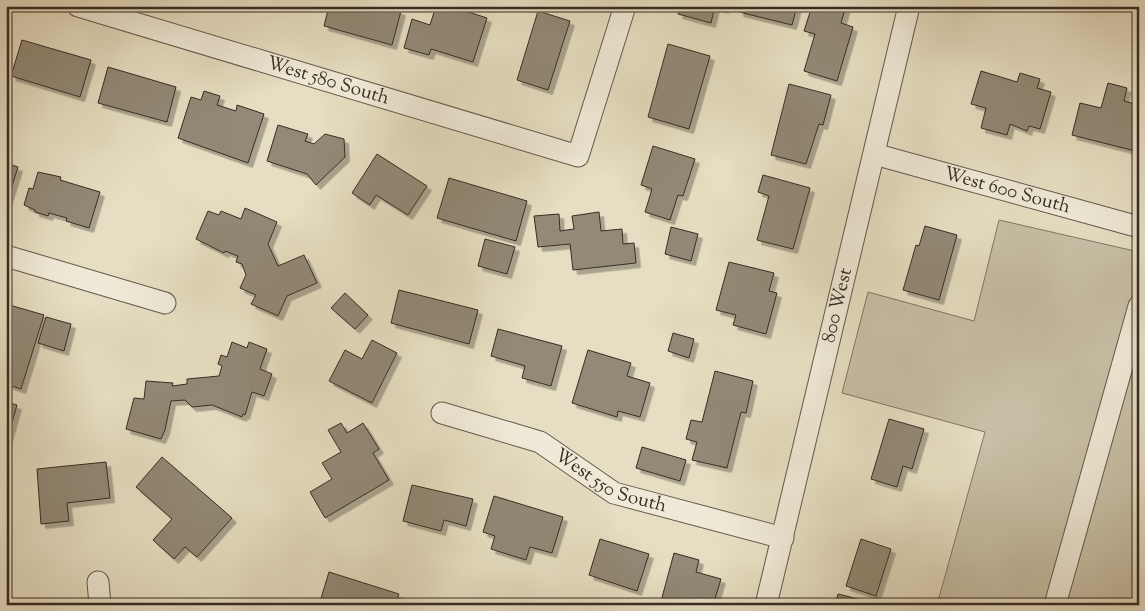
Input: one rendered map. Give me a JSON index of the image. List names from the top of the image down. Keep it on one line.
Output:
{"streets":{"street":["West 580 South","West 600 South","800 West","West 550 South"]},"crossings":[["West 600 South","800 West"],["800 West","West 550 South"]]}
